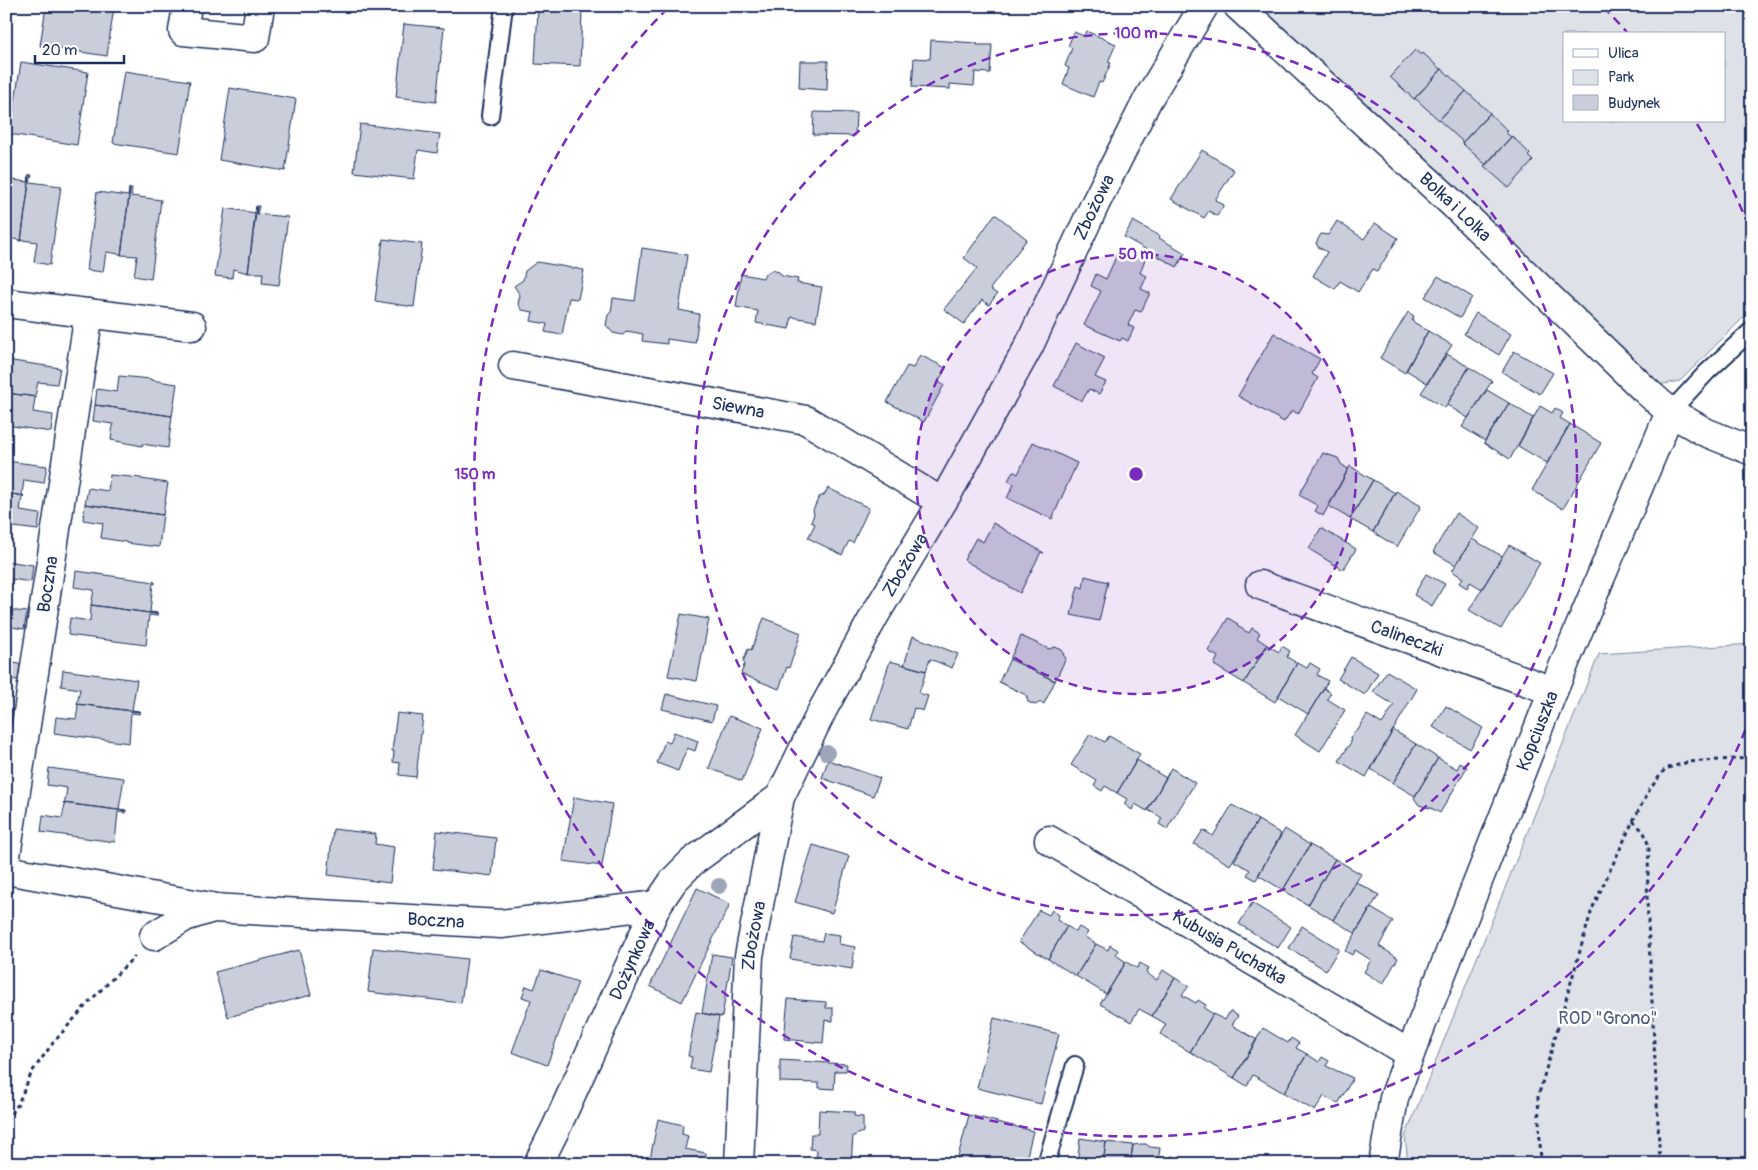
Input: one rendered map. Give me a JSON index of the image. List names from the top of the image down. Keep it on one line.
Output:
{"streets":{"street":["Zbożowa","Bolka i Lolka","Siewna","Boczna","Calineczki","Kopciuszka","Kubusia Puchatka","Dożynkowa"]},"crossings":[["Zbożowa","Siewna"],["Zbożowa","Dożynkowa"],["Bolka i Lolka","Kopciuszka"],["Boczna","Dożynkowa"],["Calineczki","Kopciuszka"],["Kopciuszka","Kubusia Puchatka"]],"parks":["ROD \"Grono\""],"legend":["Ulica","Park","Budynek"],"scale_bar":"20 m","rings":["100 m","50 m","150 m"]}
